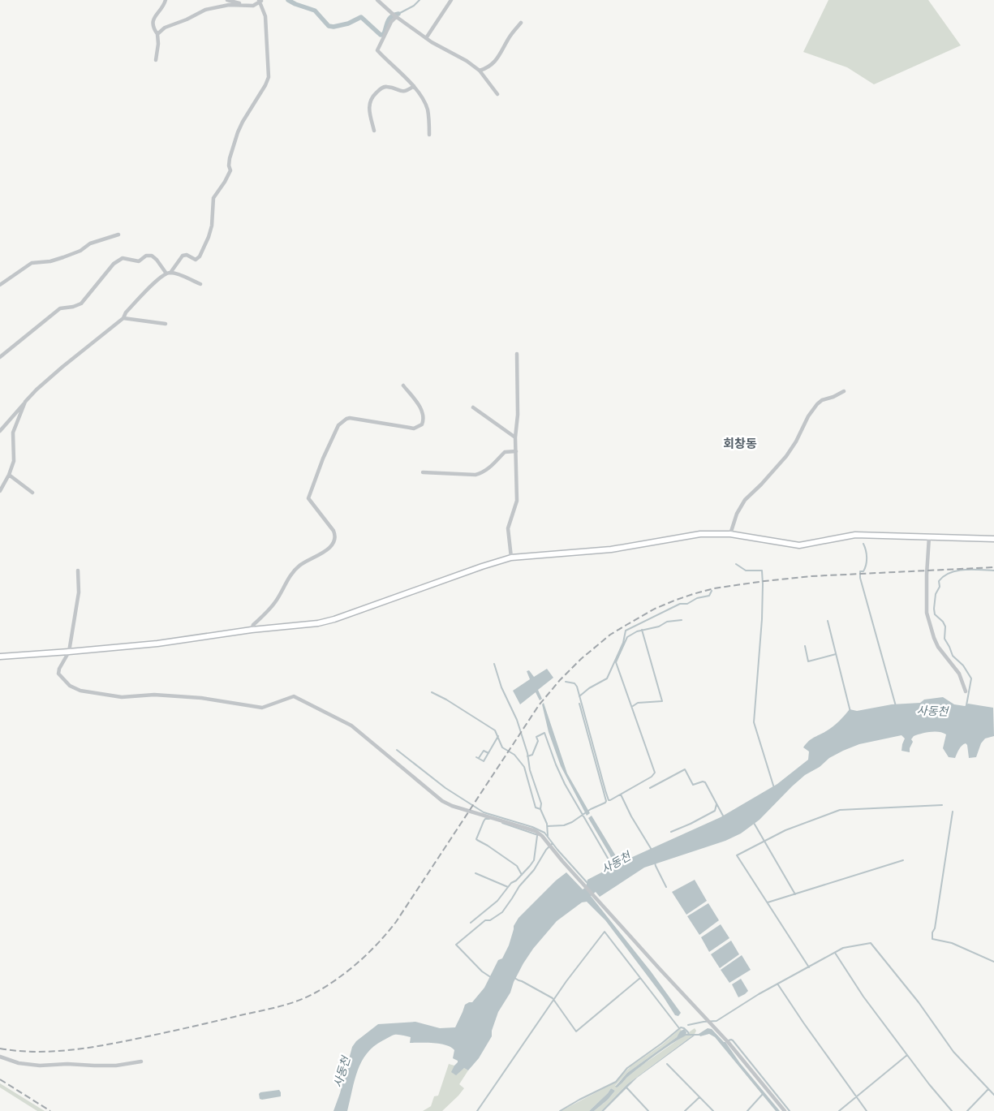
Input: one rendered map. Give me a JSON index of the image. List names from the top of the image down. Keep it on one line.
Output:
{"districts":["회창동"],"water":["사동천"]}
